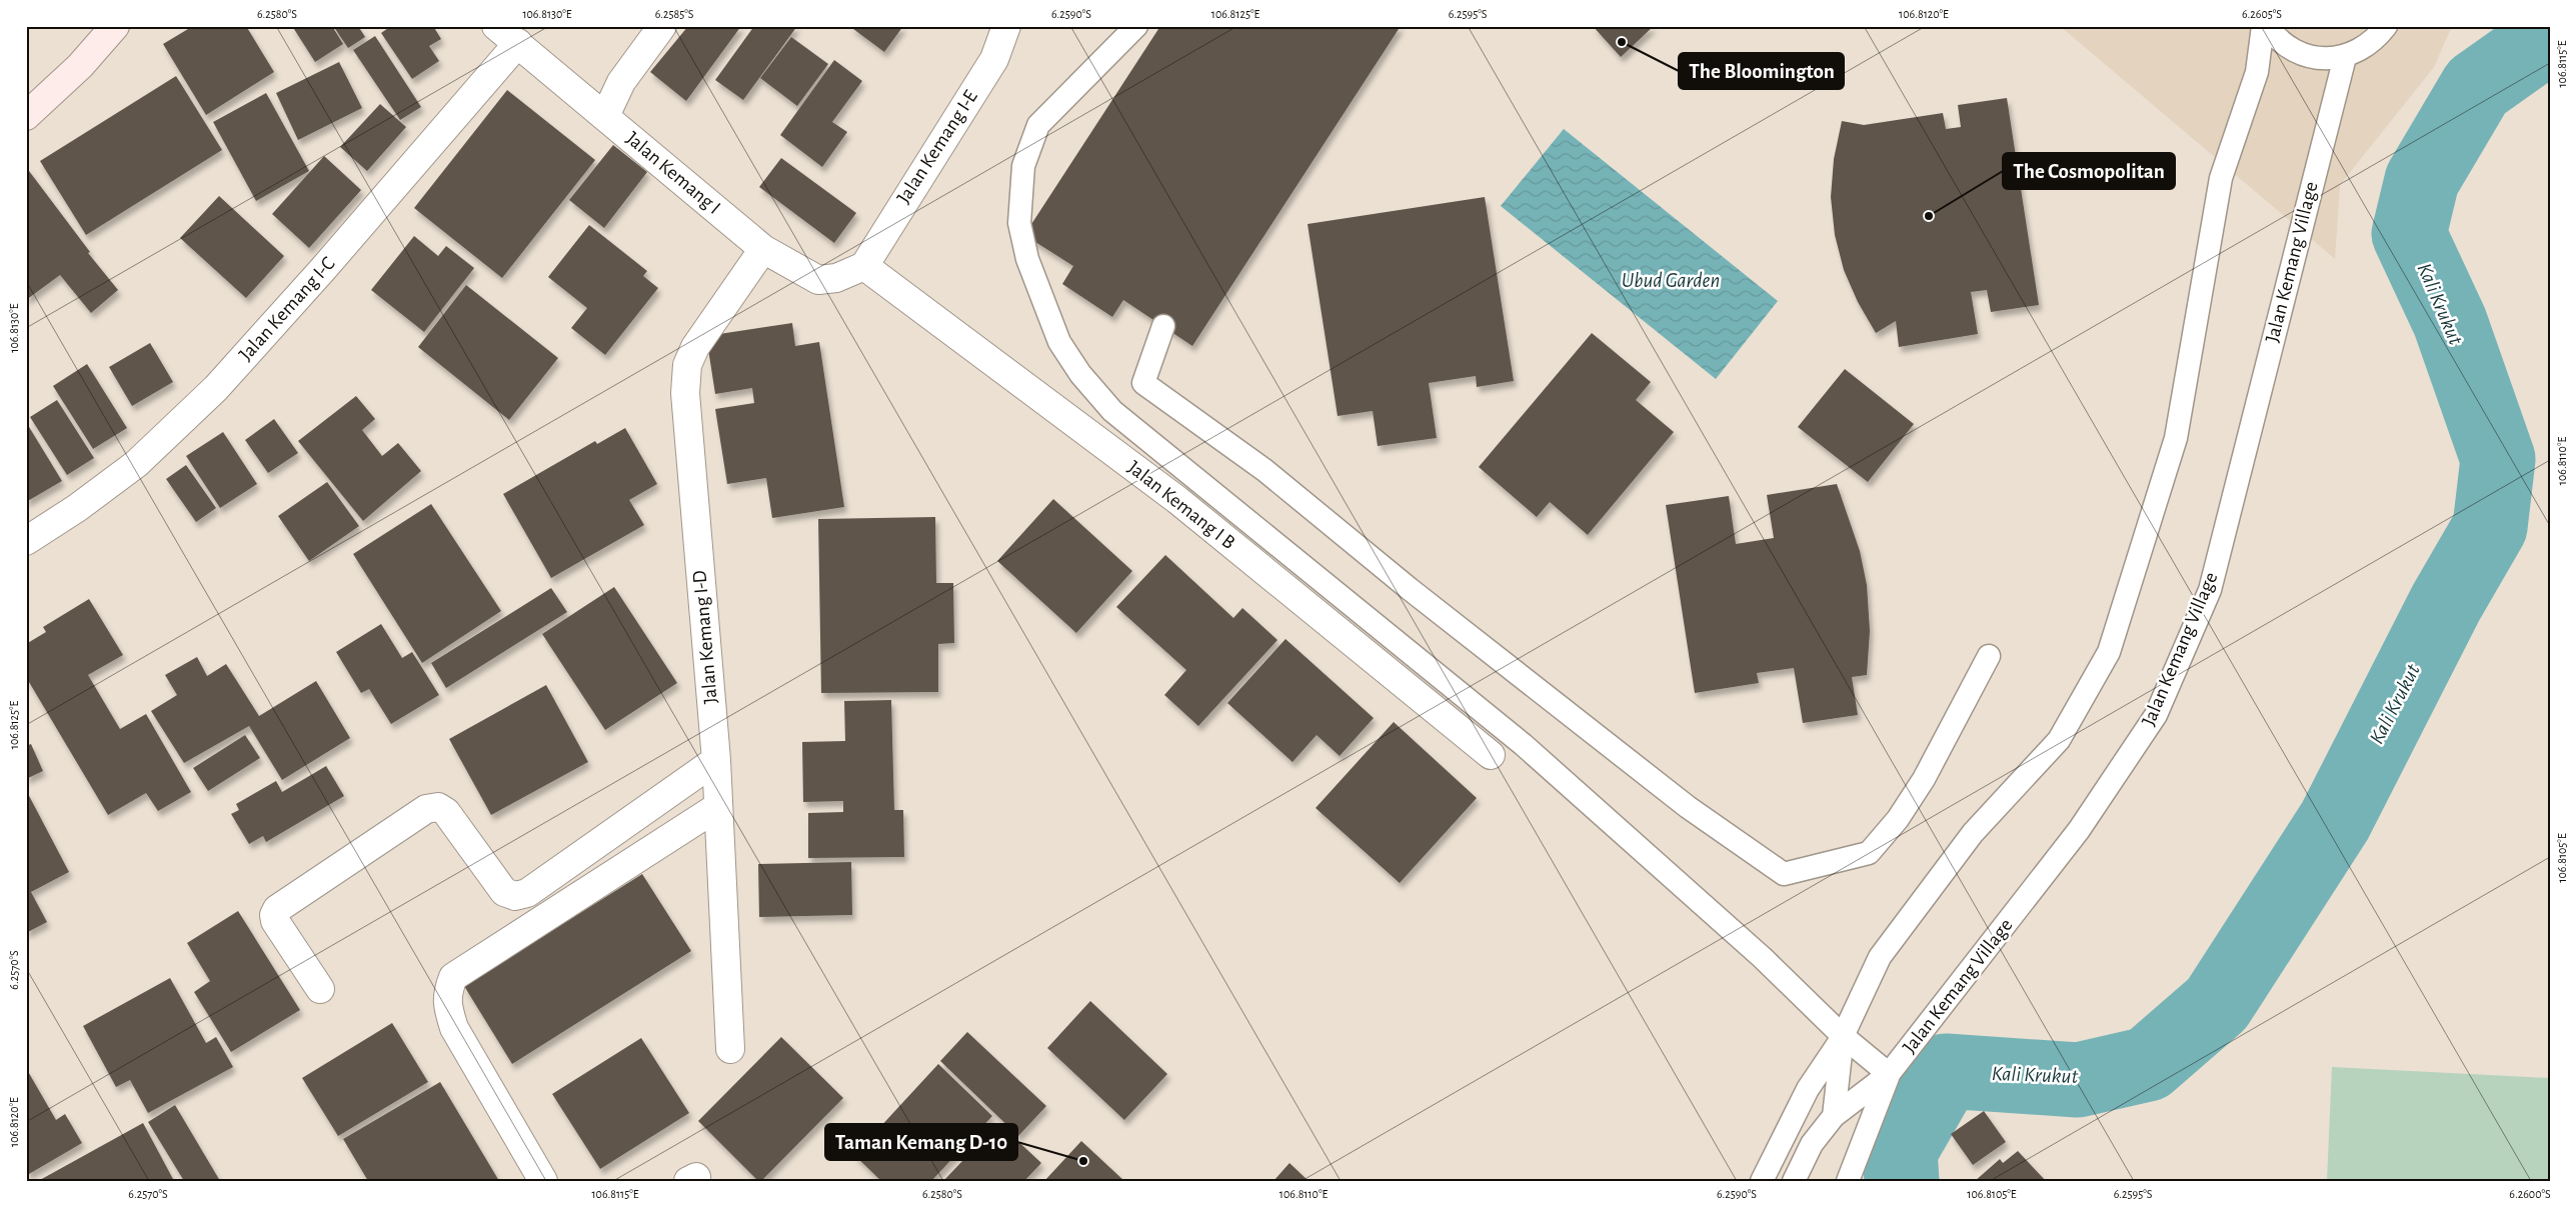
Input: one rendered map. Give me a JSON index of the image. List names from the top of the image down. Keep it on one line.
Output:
{"streets":{"street":["Jalan Kemang I-E","Jalan Kemang I","Jalan Kemang I-C","Jalan Kemang I B","Jalan Kemang I-D"],"lane":["Jalan Kemang Village"]},"crossings":[["Jalan Kemang I-E","Jalan Kemang I"],["Jalan Kemang I-E","Jalan Kemang I B"],["Jalan Kemang I","Jalan Kemang I-C"],["Jalan Kemang I","Jalan Kemang I B"],["Jalan Kemang I","Jalan Kemang I-D"]],"water":["Ubud Garden","Kali Krukut"],"places":["The Bloomington","The Cosmopolitan","Taman Kemang D-10"],"coordinates":["6.2580°S","106.8130°E","6.2585°S","6.2590°S","106.8125°E","6.2595°S","106.8120°E","6.2605°S","106.8115°E","106.8110°E","106.8105°E","6.2570°S","6.2600°S"]}
